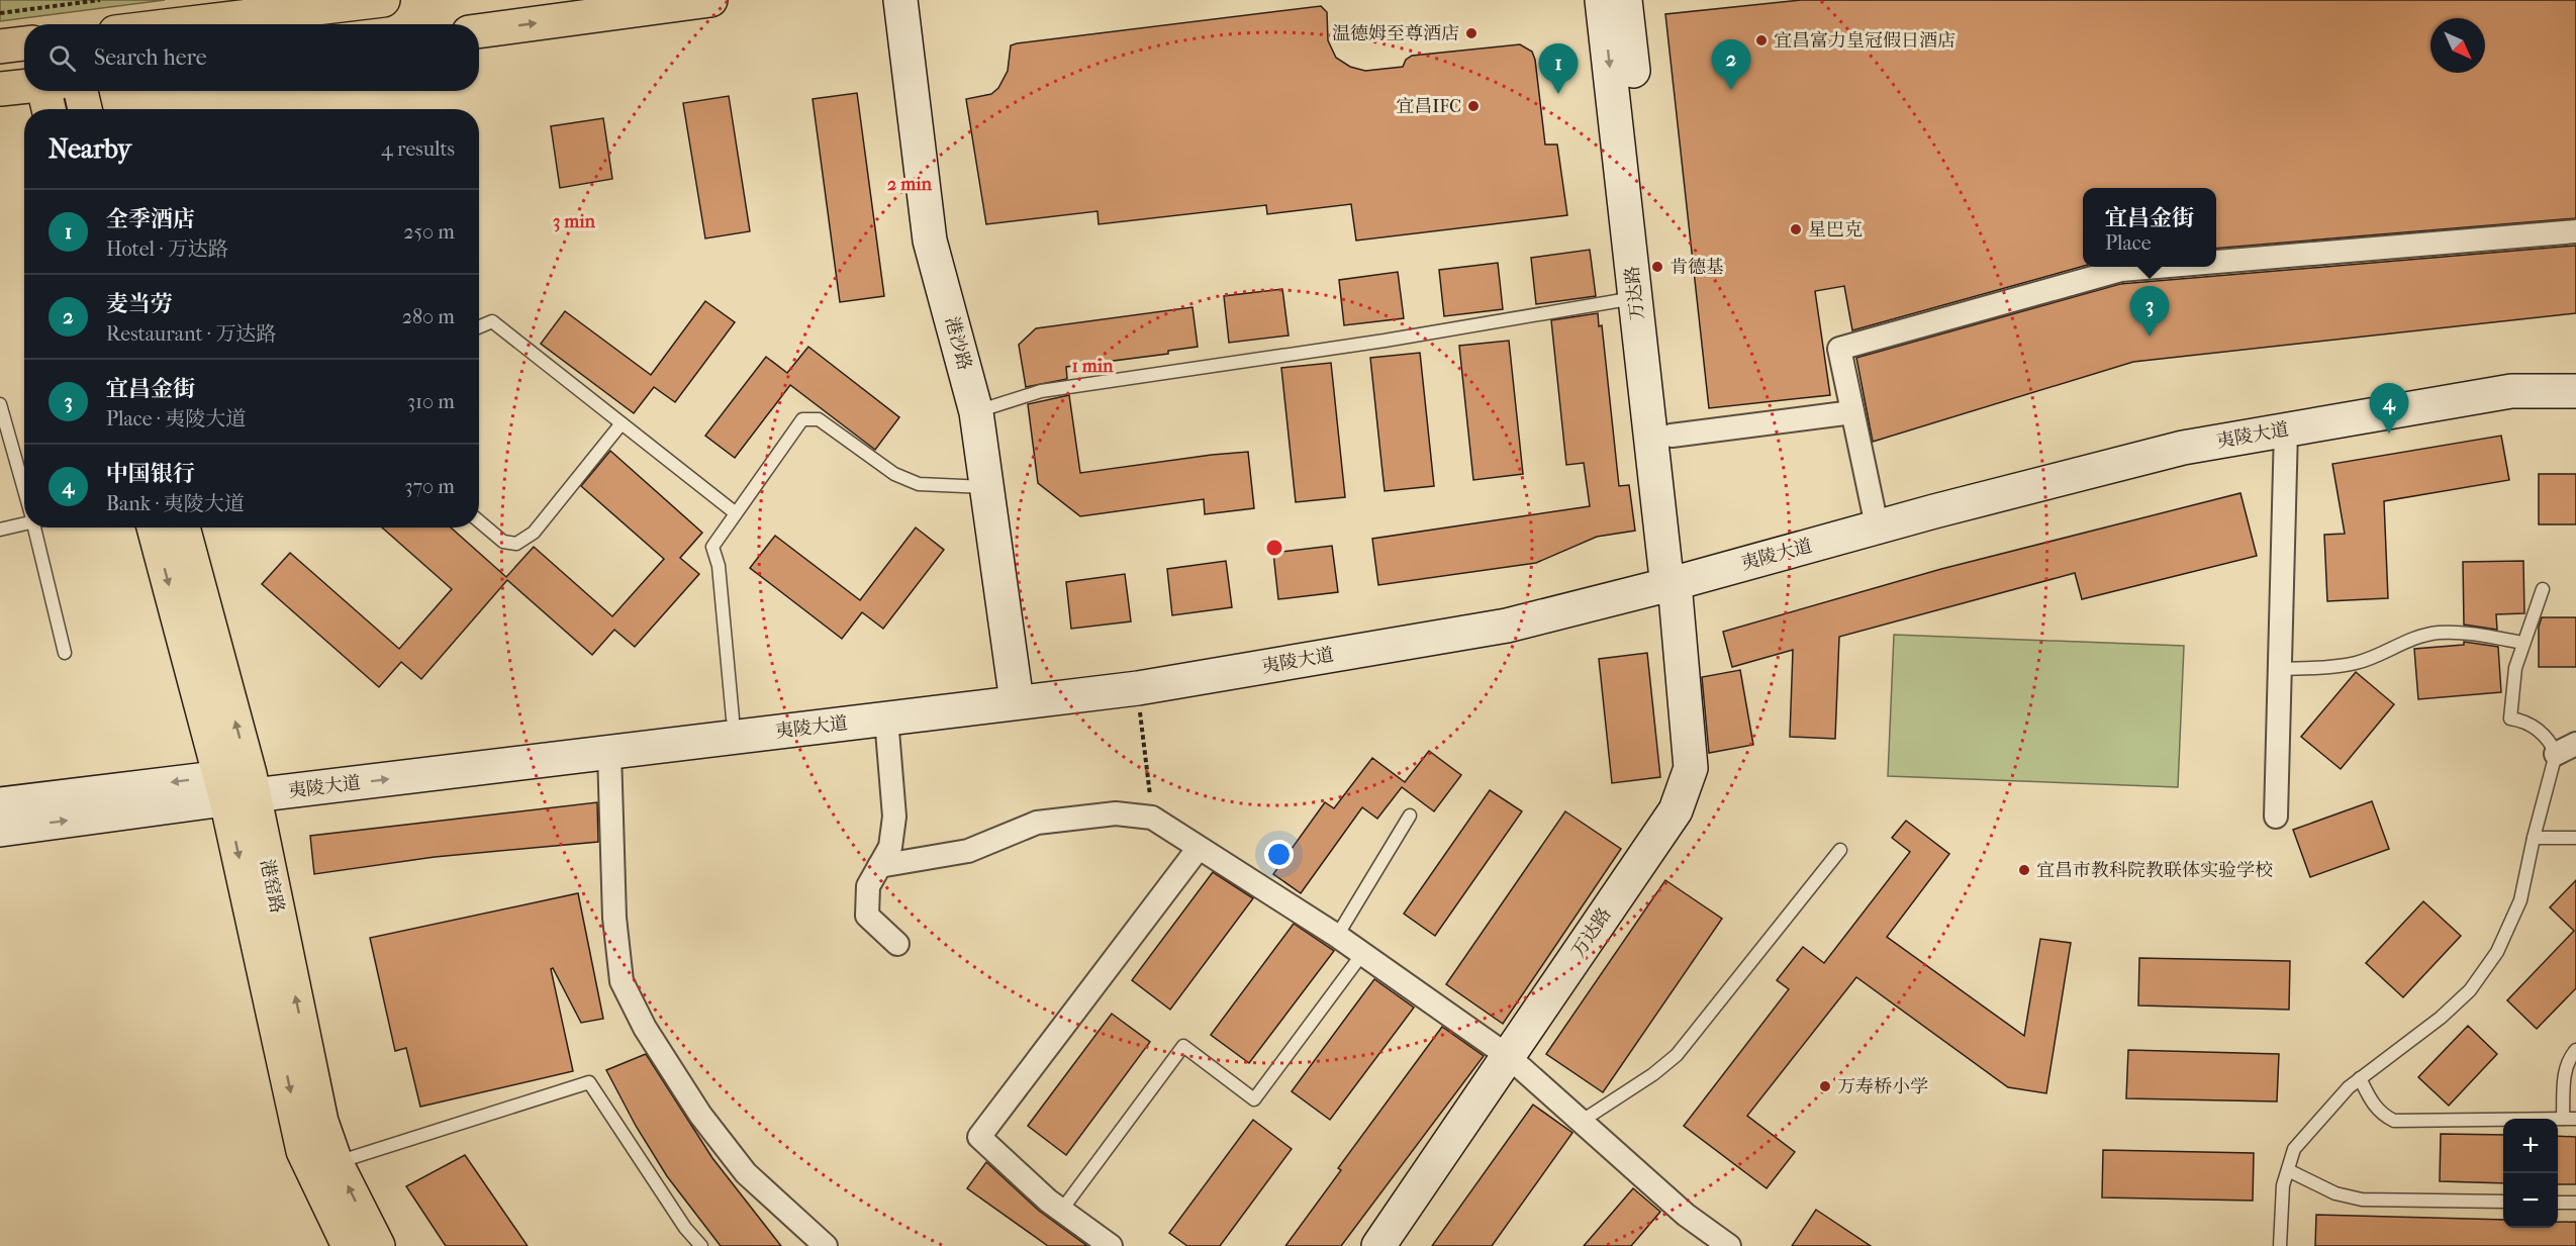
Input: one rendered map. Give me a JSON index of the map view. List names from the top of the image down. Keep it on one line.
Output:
{"streets":{"main road":["万达路","港沙路","夷陵大道","港窑路"]},"crossings":[["万达路","夷陵大道"],["港沙路","夷陵大道"],["夷陵大道","港窑路"]],"places":["温德姆至尊酒店","宜昌富力皇冠假日酒店","宜昌IFC","星巴克","肯德基","宜昌市教科院教联体实验学校","万寿桥小学"],"north":"bottom right","page":{"search":"Search here","pins":["2","1","3","4"],"heading":["Nearby","4 results"],"popup":["宜昌金街","Place"],"list":[{"mark":"1","name":"全季酒店","note":"Hotel · 万达路","value":"250 m"},{"mark":"2","name":"麦当劳","note":"Restaurant · 万达路","value":"280 m"},{"mark":"3","name":"宜昌金街","note":"Place · 夷陵大道","value":"310 m"},{"mark":"4","name":"中国银行","note":"Bank · 夷陵大道","value":"370 m"}],"map_buttons":["+","−"]},"rings":["2 min","3 min","1 min"]}
